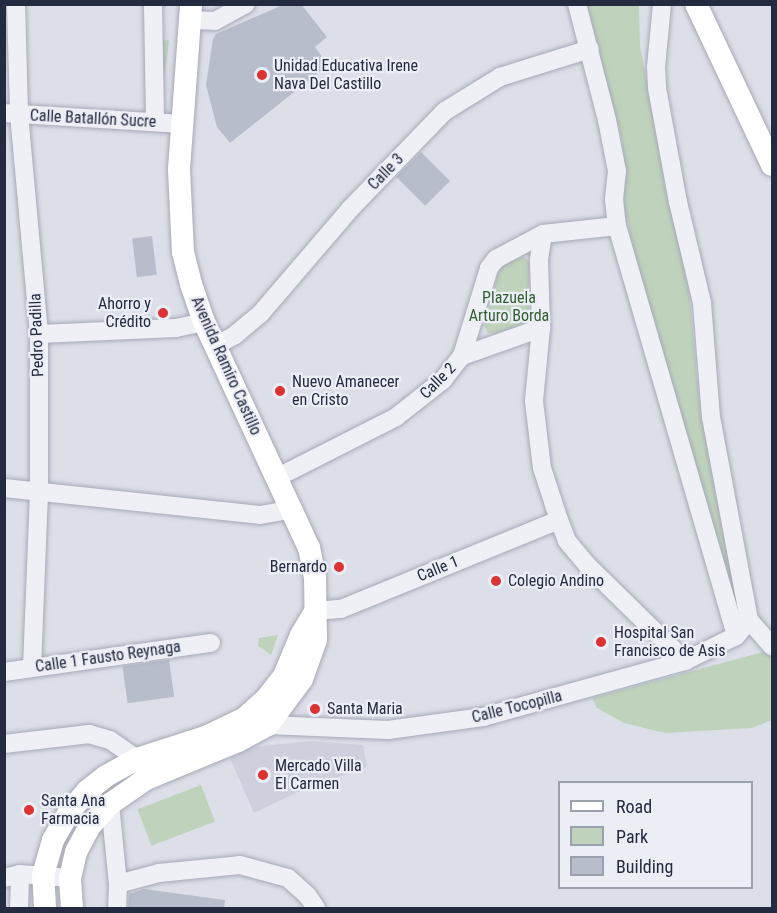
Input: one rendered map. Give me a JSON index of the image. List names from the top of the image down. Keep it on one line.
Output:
{"streets":{"main road":["Avenida Ramiro Castillo"],"street":["Calle Batallón Sucre","Calle 3","Pedro Padilla","Calle 2","Calle 1","Calle 1 Fausto Reynaga","Calle Tocopilla"]},"crossings":[["Calle Batallón Sucre","Pedro Padilla"],["Calle Batallón Sucre","Avenida Ramiro Castillo"],["Calle 3","Avenida Ramiro Castillo"],["Pedro Padilla","Calle 1 Fausto Reynaga"],["Avenida Ramiro Castillo","Calle 2"],["Avenida Ramiro Castillo","Calle 1"],["Avenida Ramiro Castillo","Calle Tocopilla"]],"parks":["Plazuela Arturo Borda"],"places":["Unidad Educativa Irene Nava Del Castillo","Ahorro y Crédito","Nuevo Amanecer en Cristo","Bernardo","Colegio Andino","Hospital San Francisco de Asis","Santa Maria","Mercado Villa El Carmen","Santa Ana Farmacia"],"legend":["Road","Park","Building"]}
